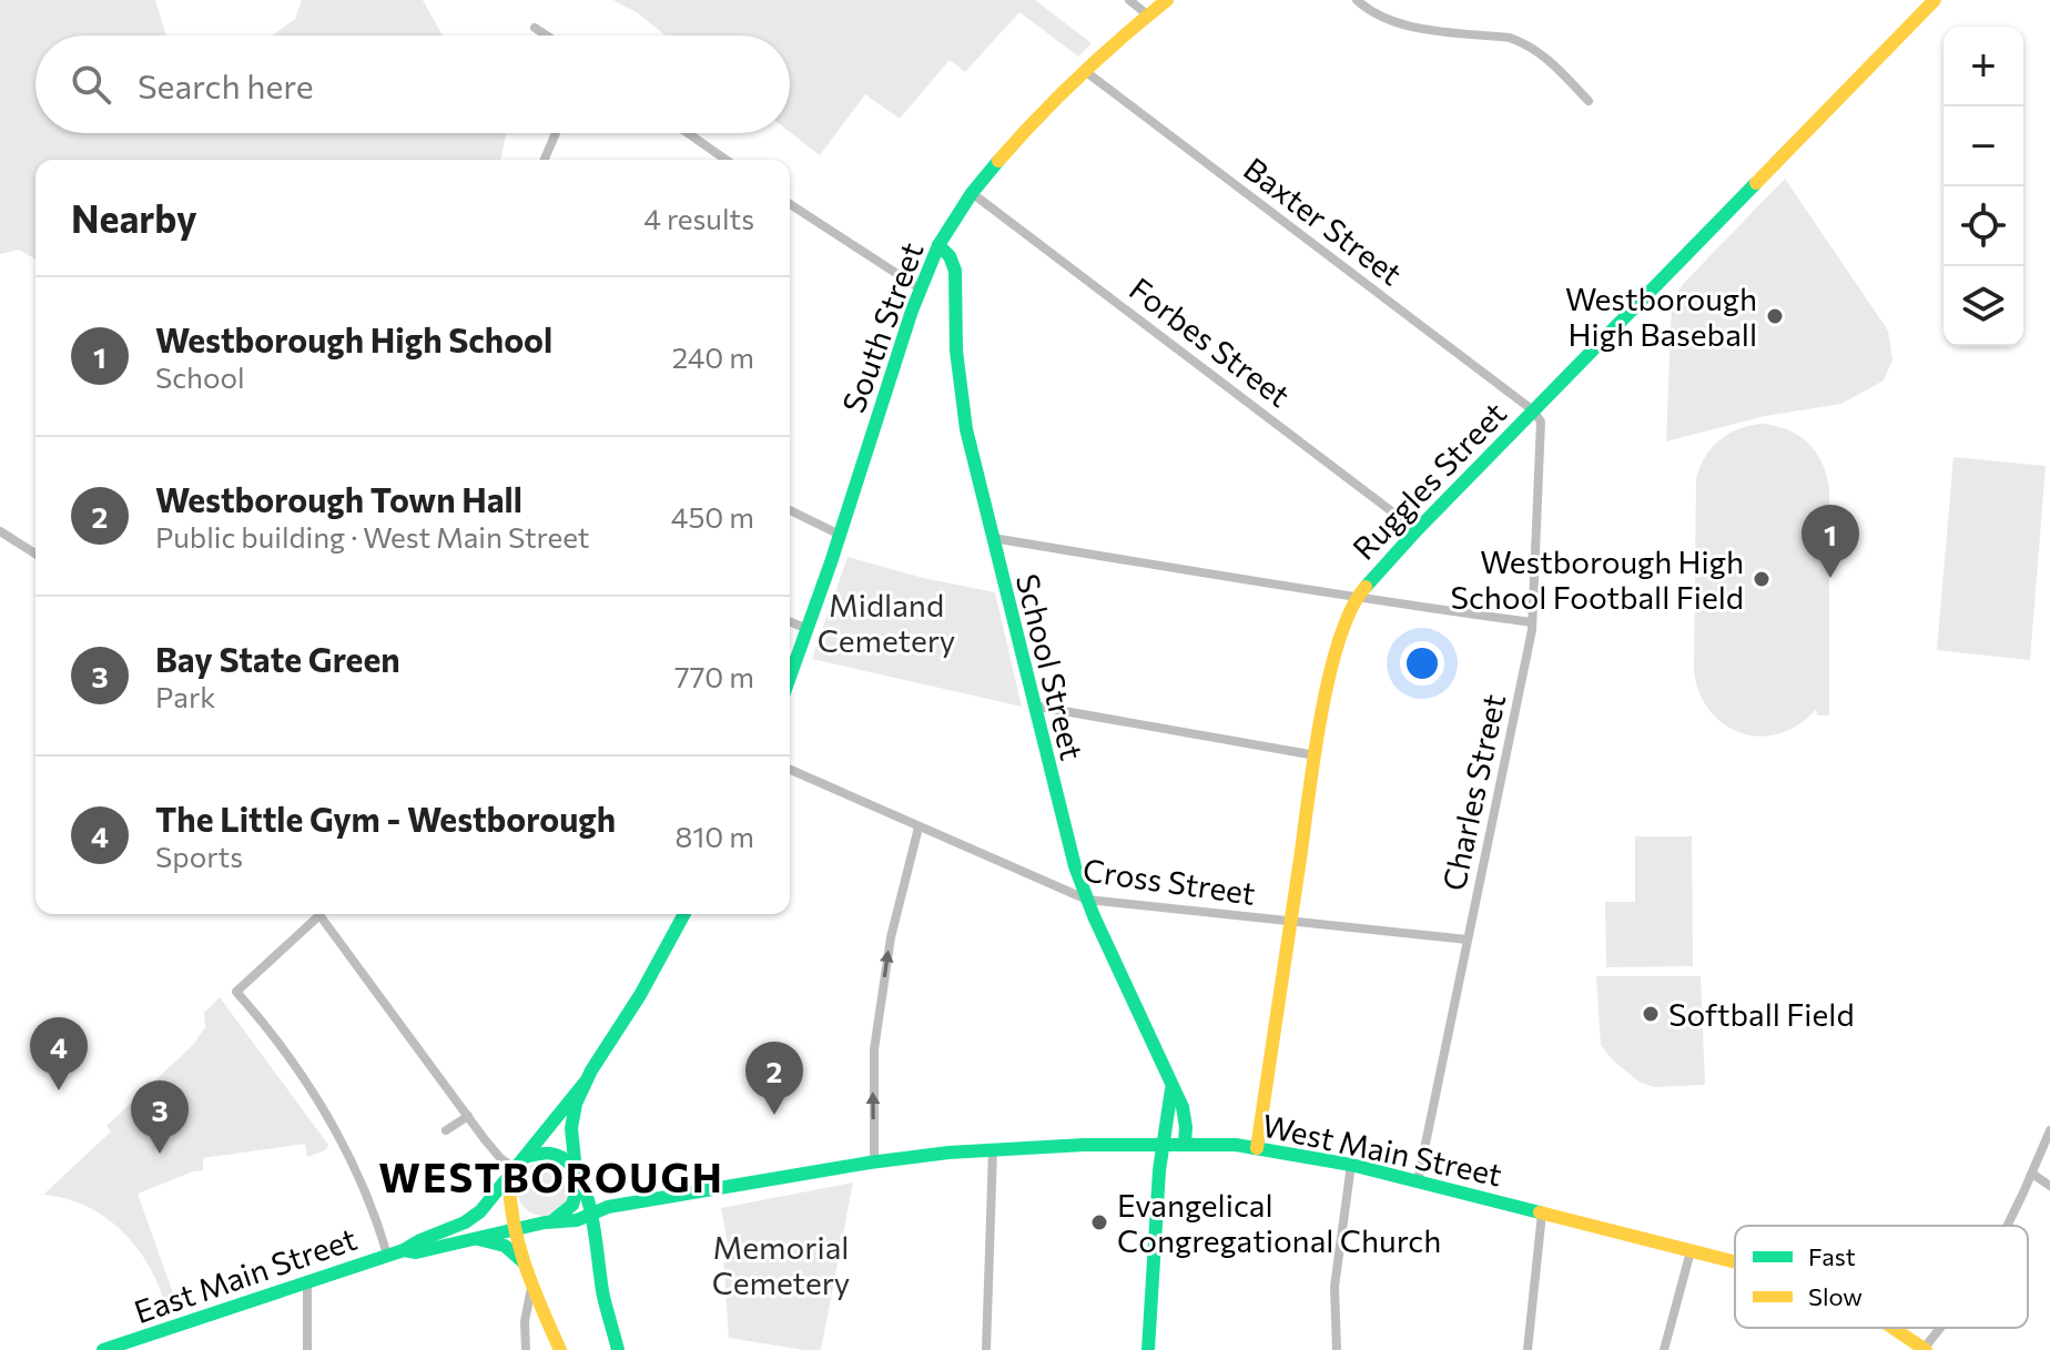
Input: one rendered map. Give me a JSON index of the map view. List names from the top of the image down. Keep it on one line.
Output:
{"streets":{"main road":["South Street","Ruggles Street","School Street","West Main Street","East Main Street"],"street":["Baxter Street","Forbes Street","Charles Street","Cross Street"]},"crossings":[["Baxter Street","South Street"],["Baxter Street","Ruggles Street"],["Baxter Street","Charles Street"],["South Street","Forbes Street"],["South Street","School Street"],["Forbes Street","Ruggles Street"],["Ruggles Street","Charles Street"],["Ruggles Street","Cross Street"],["Ruggles Street","West Main Street"],["School Street","Cross Street"],["School Street","West Main Street"],["Charles Street","Cross Street"],["Charles Street","West Main Street"],["West Main Street","East Main Street"]],"districts":["WESTBOROUGH"],"parks":["Midland Cemetery","Memorial Cemetery"],"places":["Westborough High Baseball","Westborough High School Football Field","Softball Field","Evangelical Congregational Church"],"legend":["Fast","Slow"],"page":{"map_buttons":["+","−"],"search":"Search here","heading":["Nearby","4 results"],"list":[{"mark":"1","name":"Westborough High School","note":"School","value":"240 m"},{"mark":"2","name":"Westborough Town Hall","note":"Public building · West Main Street","value":"450 m"},{"mark":"3","name":"Bay State Green","note":"Park","value":"770 m"},{"mark":"4","name":"The Little Gym - Westborough","note":"Sports","value":"810 m"}],"pins":["1","4","2","3"]}}
